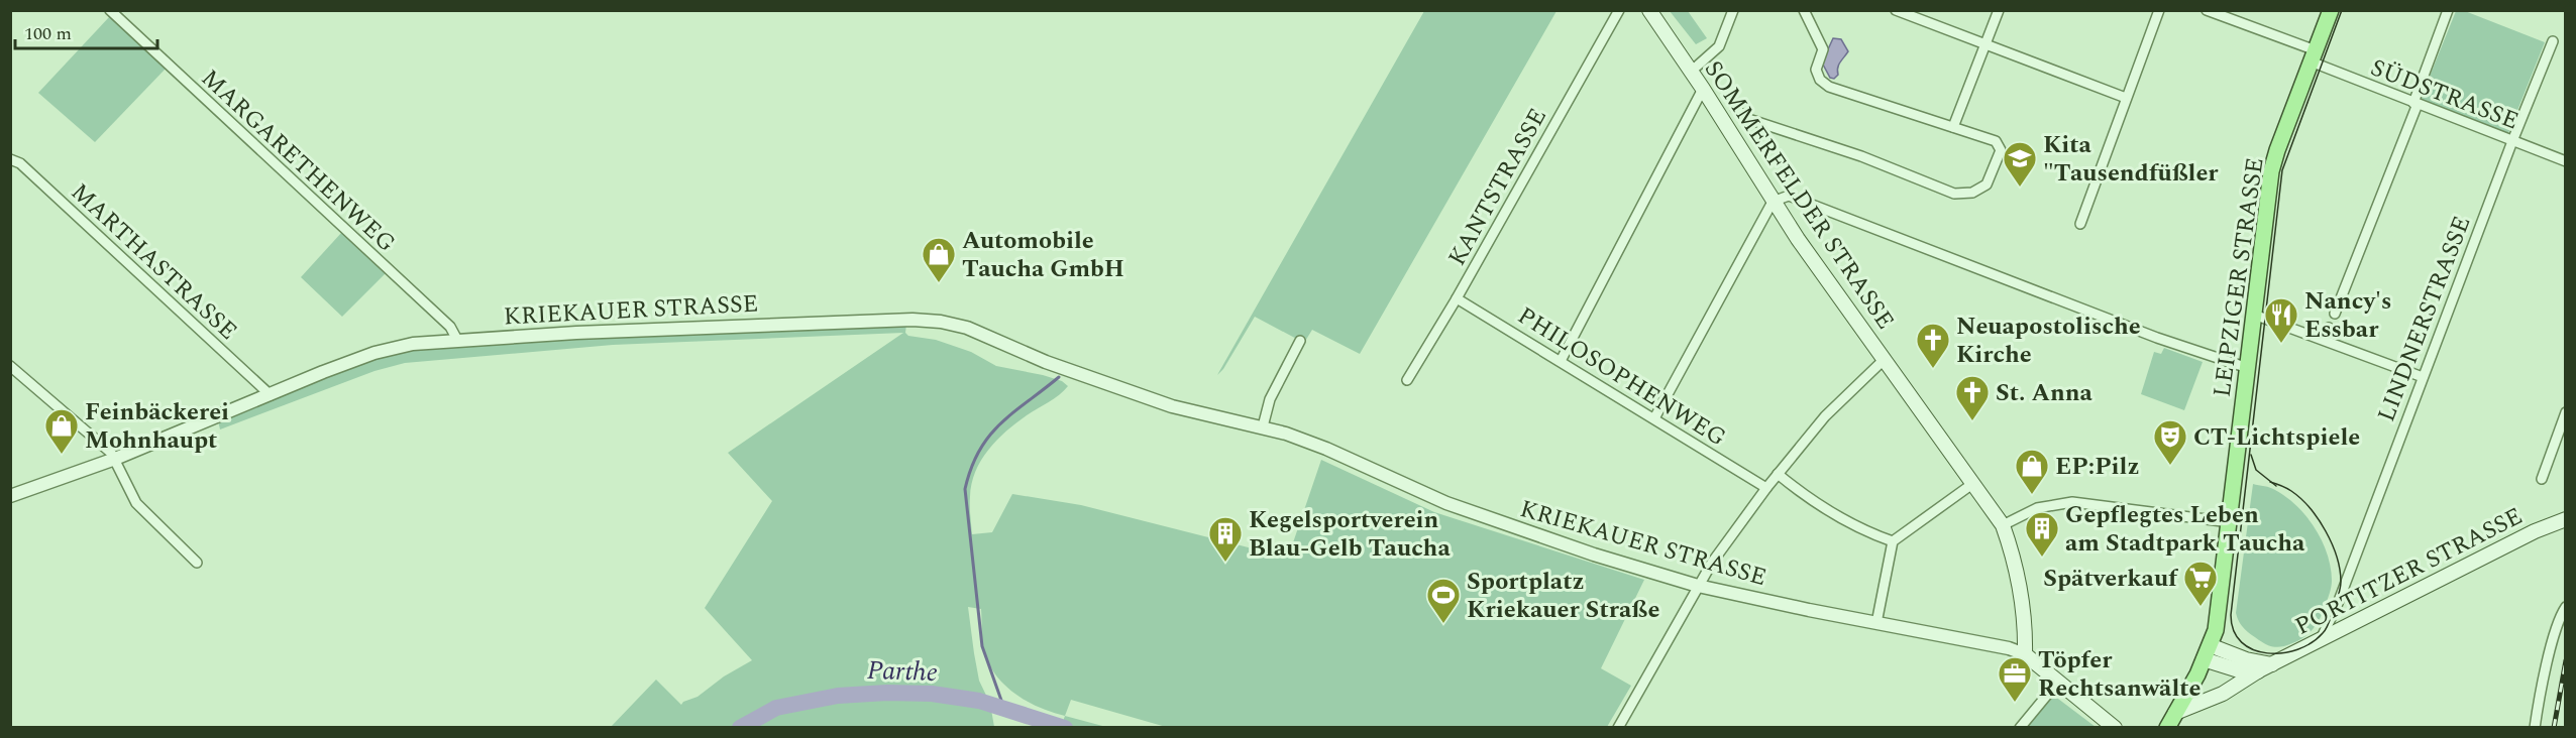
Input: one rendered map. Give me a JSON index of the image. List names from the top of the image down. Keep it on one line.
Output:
{"streets":{"main road":["SOMMERFELDER STRASSE","LEIPZIGER STRASSE","PORTITZER STRASSE"],"street":["SÜDSTRASSE","MARGARETHENWEG","KANTSTRASSE","MARTHASTRASSE","KRIEKAUER STRASSE","LINDNERSTRASSE","PHILOSOPHENWEG"]},"crossings":[["SÜDSTRASSE","LEIPZIGER STRASSE"],["SÜDSTRASSE","LINDNERSTRASSE"],["MARGARETHENWEG","KRIEKAUER STRASSE"],["KANTSTRASSE","PHILOSOPHENWEG"],["SOMMERFELDER STRASSE","KRIEKAUER STRASSE"],["MARTHASTRASSE","KRIEKAUER STRASSE"],["LEIPZIGER STRASSE","PORTITZER STRASSE"],["LINDNERSTRASSE","PORTITZER STRASSE"]],"water":["Parthe"],"places":{"school or university":["Kita \"Tausendfüßler"],"shop":["Automobile Taucha GmbH","Feinbäckerei Mohnhaupt","EP:Pilz"],"restaurant":["Nancy's Essbar"],"church":["Neuapostolische Kirche","St. Anna"],"theatre":["CT-Lichtspiele"],"building":["Gepflegtes Leben am Stadtpark Taucha","Kegelsportverein Blau-Gelb Taucha"],"supermarket":["Spätverkauf"],"sports":["Sportplatz Kriekauer Straße"],"office":["Töpfer Rechtsanwälte"]},"scale_bar":"100 m"}
